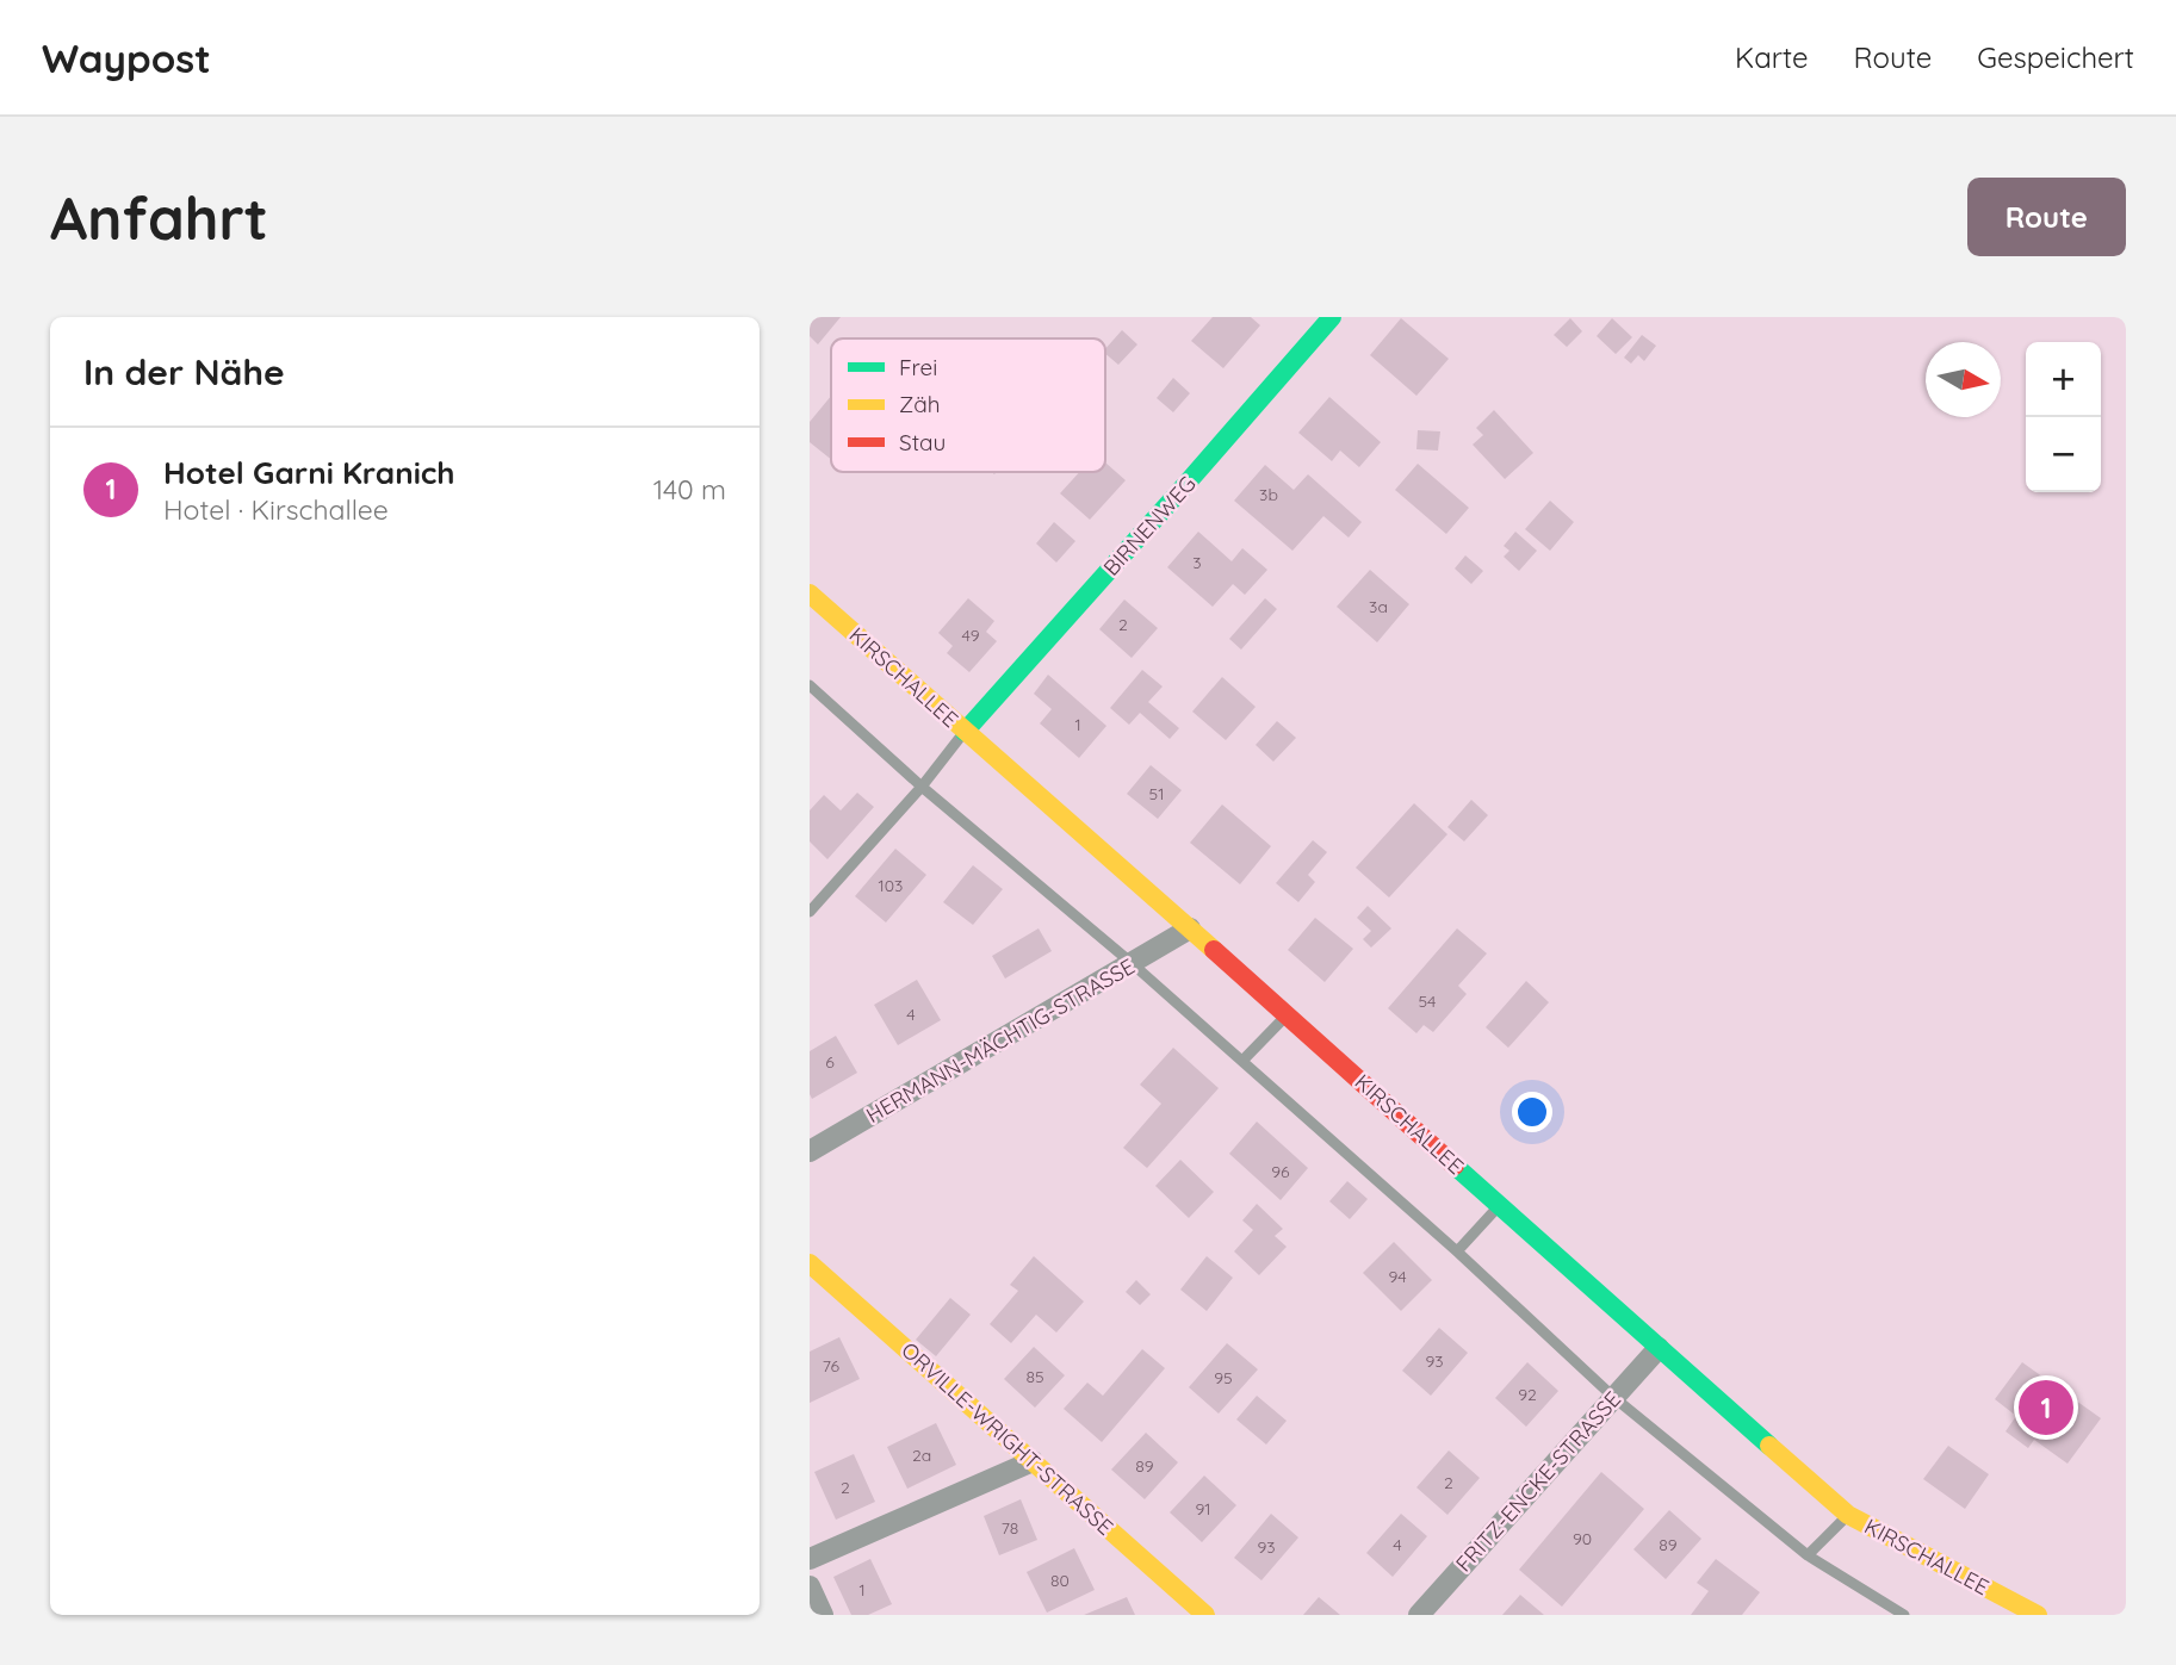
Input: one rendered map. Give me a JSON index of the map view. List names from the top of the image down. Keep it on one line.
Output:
{"streets":{"street":["BIRNENWEG","KIRSCHALLEE","HERMANN-MÄCHTIG-STRASSE","ORVILLE-WRIGHT-STRASSE","FRITZ-ENCKE-STRASSE"]},"crossings":[["BIRNENWEG","KIRSCHALLEE"],["KIRSCHALLEE","HERMANN-MÄCHTIG-STRASSE"],["KIRSCHALLEE","FRITZ-ENCKE-STRASSE"]],"house_numbers":["3b","3","3a","2","49","1","51","103","54","4","6","96","94","93","76","85","95","92","2a","89","2","2","91","78","90","4","89","93","80","1"],"legend":["Frei","Zäh","Stau"],"north":"right","page":{"header":"Waypost","nav":["Karte","Route","Gespeichert"],"buttons":"Route","title":"Anfahrt","heading":"In der Nähe","map_buttons":["+","−"],"list":[{"mark":"1","name":"Hotel Garni Kranich","note":"Hotel · Kirschallee","value":"140 m"}],"pins":"1"}}
